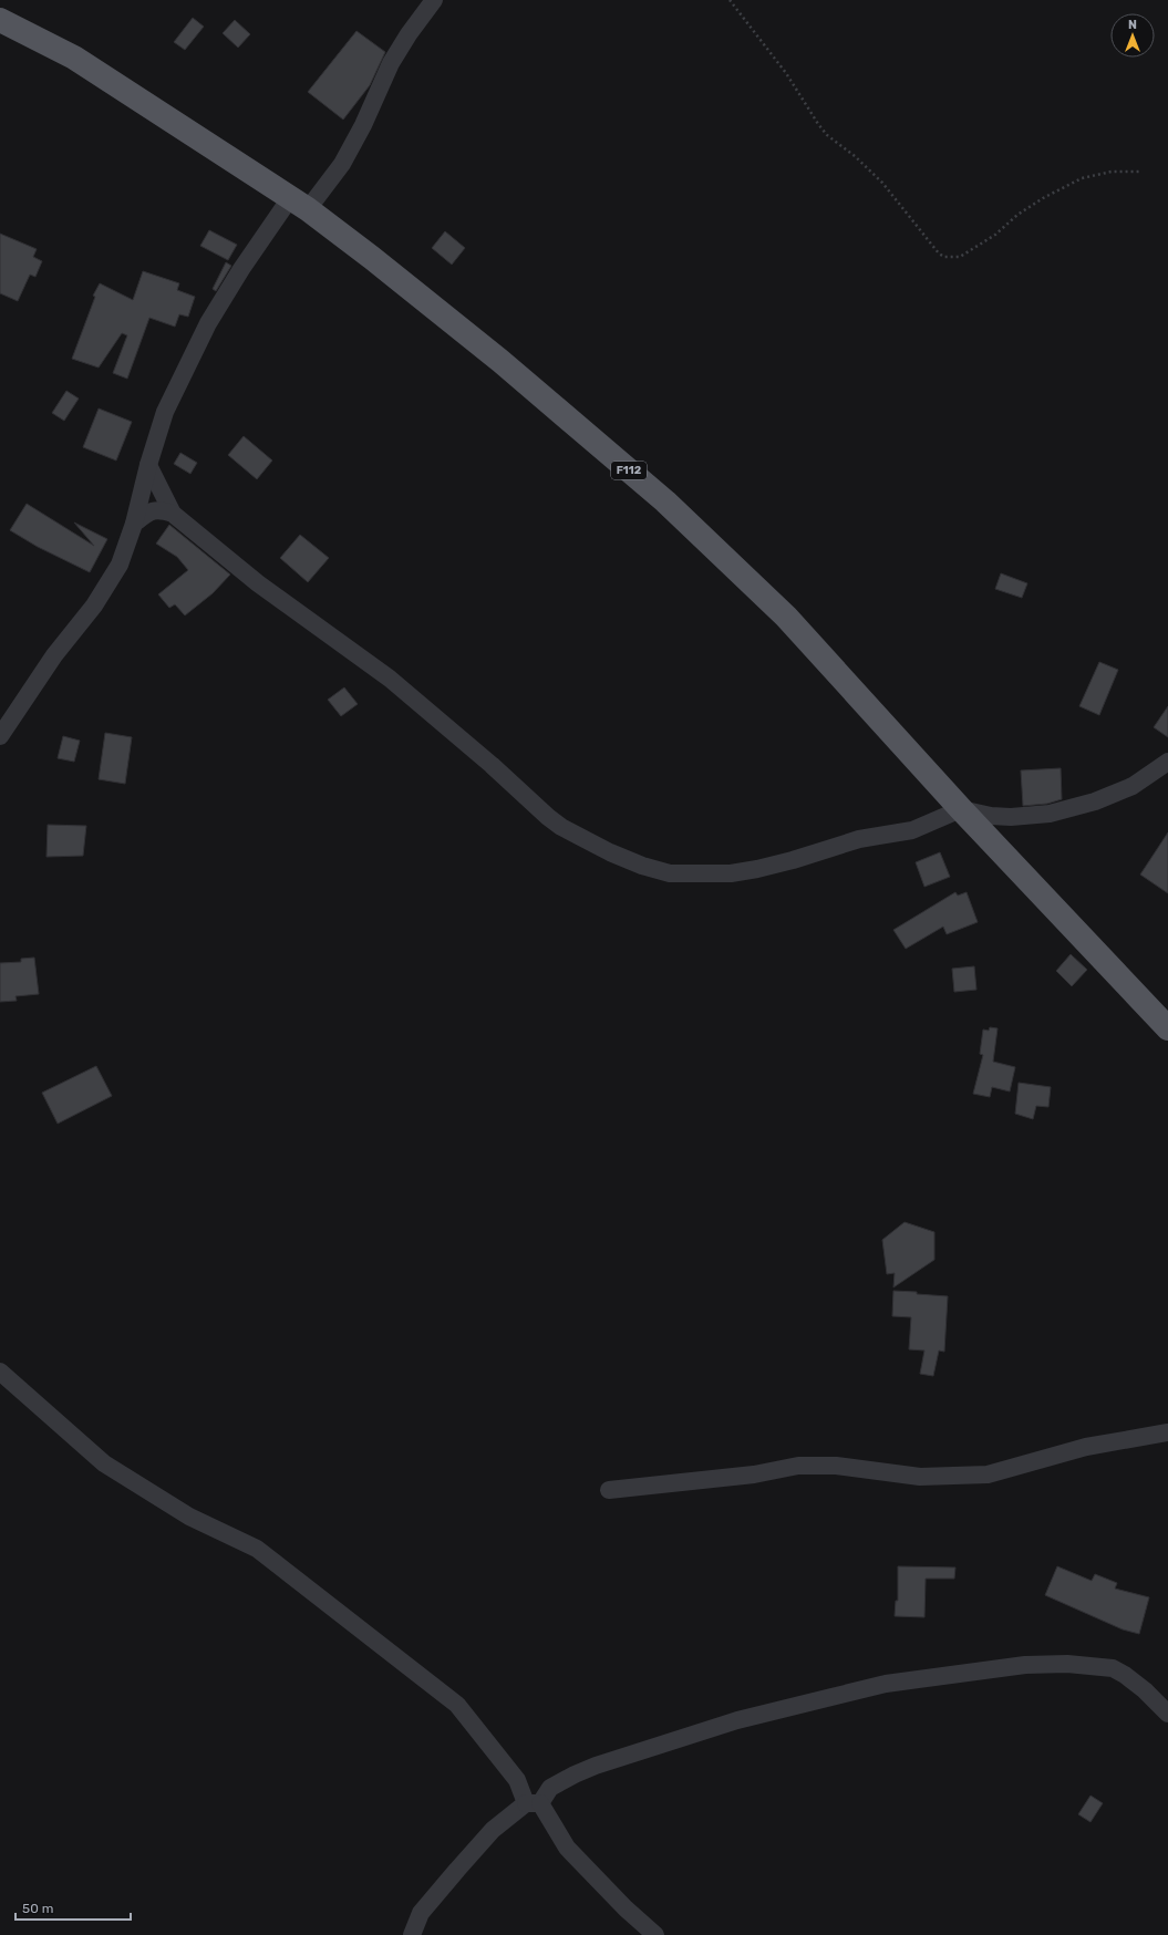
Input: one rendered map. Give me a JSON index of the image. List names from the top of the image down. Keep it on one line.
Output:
{"streets":{"main road":["F112"]},"scale_bar":"50 m","north":"top"}
